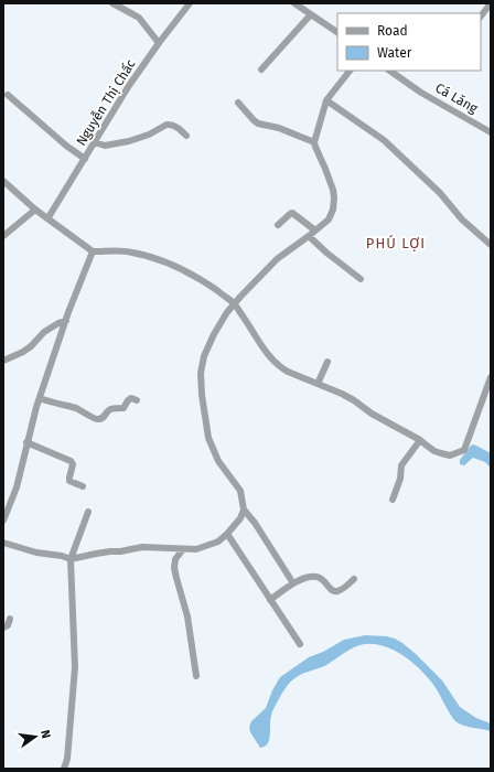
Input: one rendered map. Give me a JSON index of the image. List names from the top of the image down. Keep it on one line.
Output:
{"streets":{"street":["Cá Lăng","Nguyễn Thị Chấc"]},"districts":["PHÚ LỢI"],"legend":["Road","Water"],"north":"right"}
